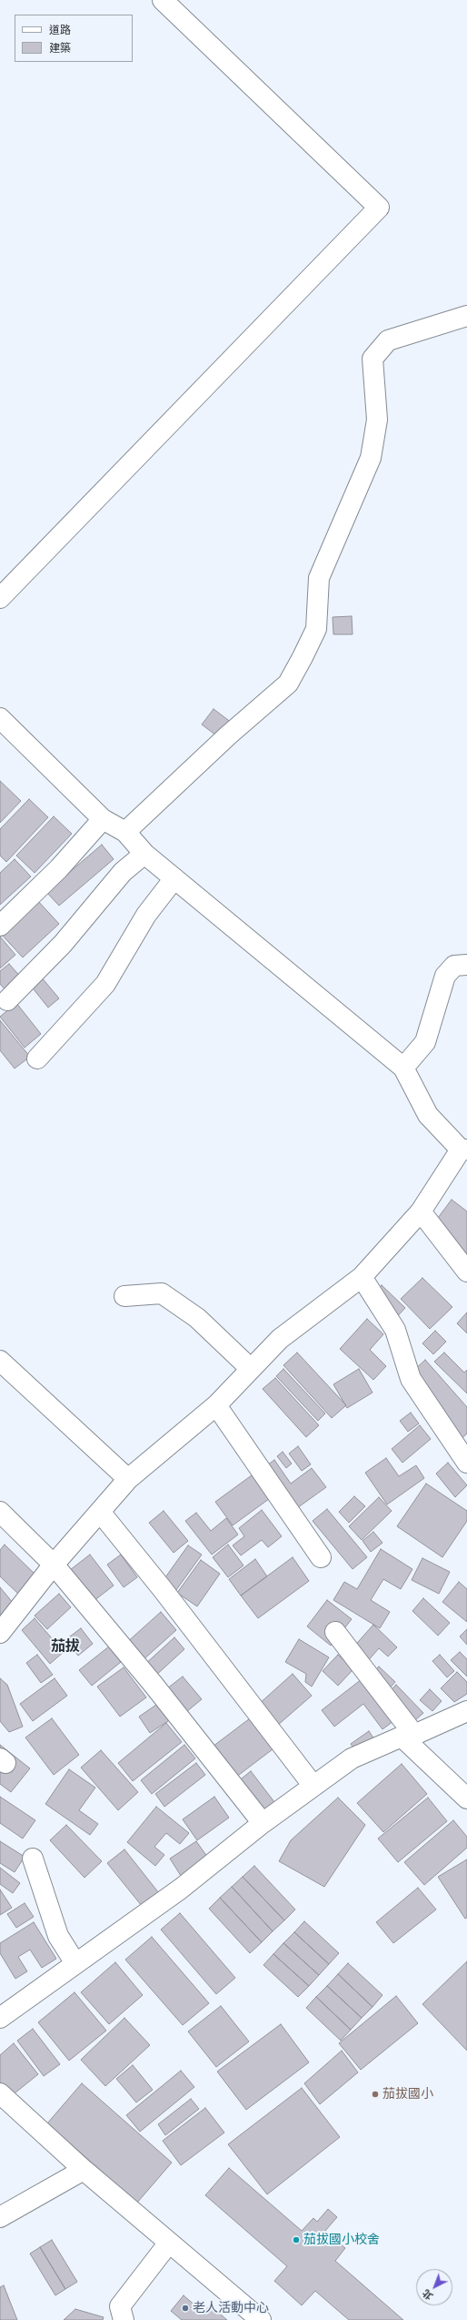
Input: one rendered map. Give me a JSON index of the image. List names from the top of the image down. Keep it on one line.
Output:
{"districts":["茄拔"],"places":["茄拔國小","茄拔國小校舍","老人活動中心"],"legend":["道路","建築"],"north":"bottom left"}
